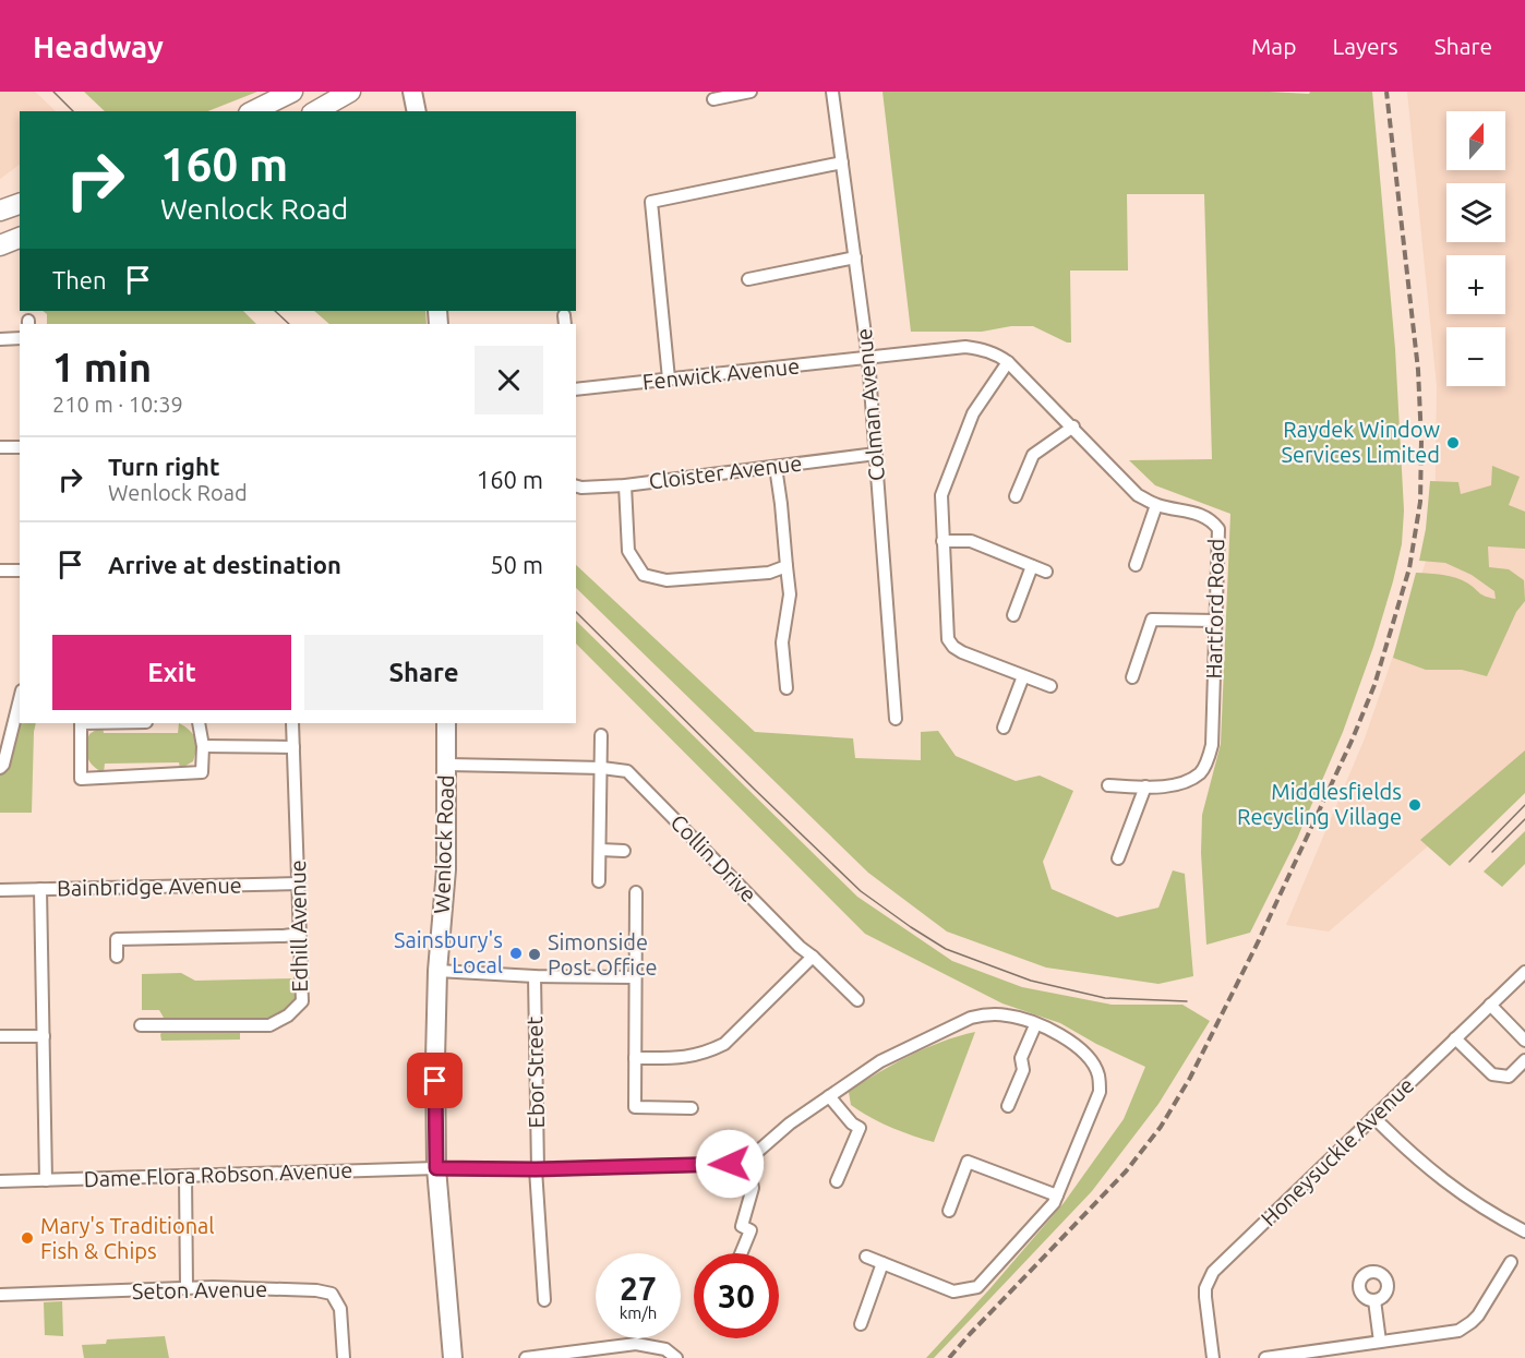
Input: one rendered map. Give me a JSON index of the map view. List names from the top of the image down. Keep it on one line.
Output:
{"streets":{"street":["Fenwick Avenue","Colman Avenue","Cloister Avenue","Hartford Road","Wenlock Road","Collin Drive","Bainbridge Avenue","Edhill Avenue","Ebor Street","Honeysuckle Avenue","Dame Flora Robson Avenue","Seton Avenue"]},"crossings":[["Fenwick Avenue","Colman Avenue"],["Fenwick Avenue","Hartford Road"],["Colman Avenue","Cloister Avenue"],["Colman Avenue","Hartford Road"],["Wenlock Road","Dame Flora Robson Avenue"],["Bainbridge Avenue","Edhill Avenue"],["Ebor Street","Dame Flora Robson Avenue"]],"places":["Raydek Window Services Limited","Middlesfields Recycling Village","Sainsbury's Local","Simonside Post Office","Mary's Traditional Fish & Chips"],"north":"top","page":{"header":"Headway","nav":["Map","Layers","Share"],"map_buttons":["+","−"],"turn":["160 m","Wenlock Road"],"then":"Then","heading":["1 min","210 m · 10:39"],"list":[{"name":"Turn right","note":"Wenlock Road","value":"160 m"},{"name":"Arrive at destination","value":"50 m"}],"buttons":["Exit","Share"],"speed":"27 km/h","limit":"30"}}
